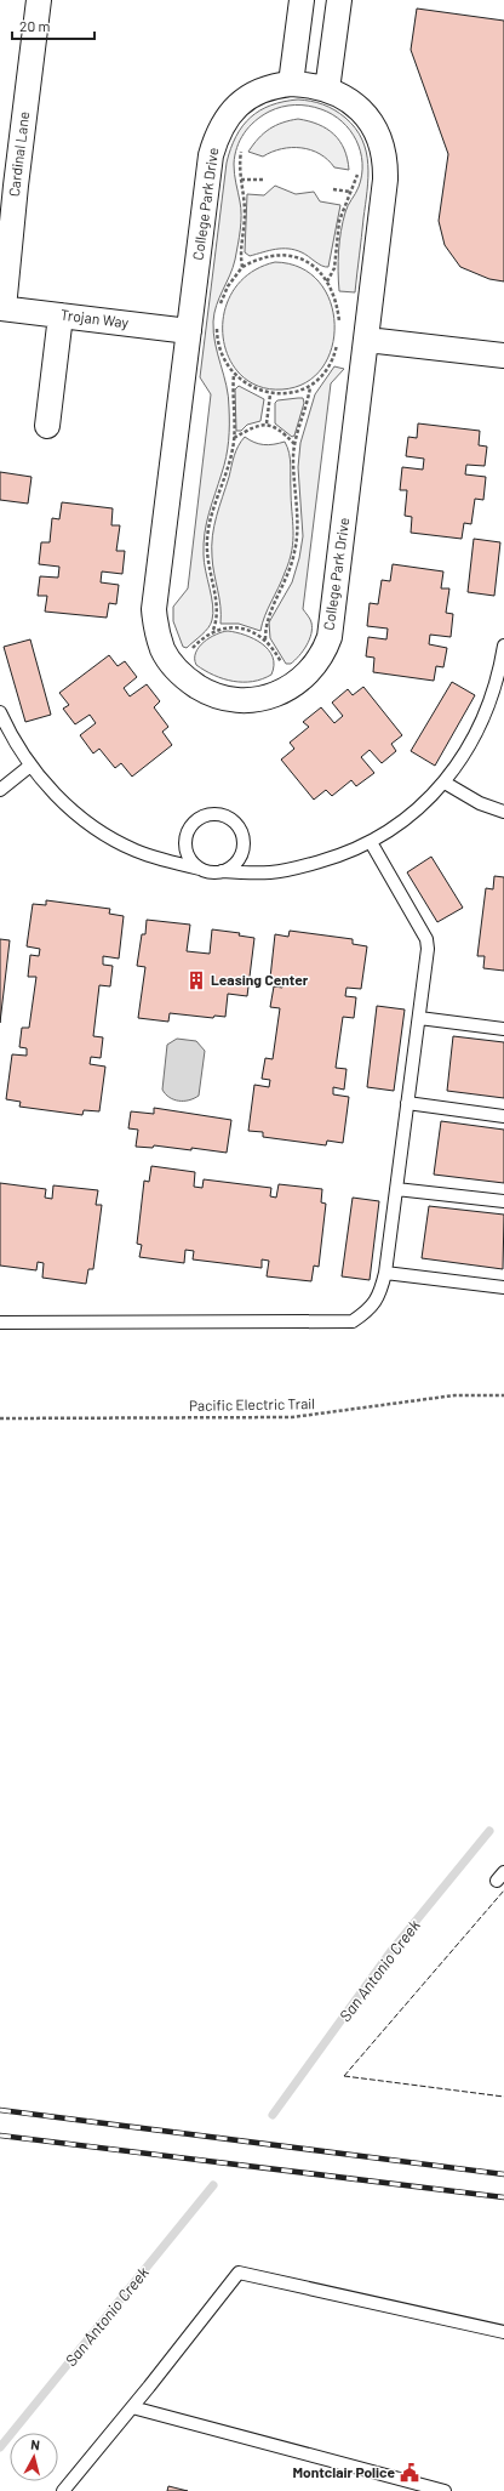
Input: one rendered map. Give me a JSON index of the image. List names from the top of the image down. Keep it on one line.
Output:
{"streets":{"street":["Cardinal Lane","College Park Drive","Trojan Way"],"path":["Pacific Electric Trail"]},"crossings":[["Cardinal Lane","Trojan Way"],["College Park Drive","Trojan Way"]],"water":["San Antonio Creek"],"places":{"building":["Leasing Center"],"public building":["Montclair Police"]},"scale_bar":"20 m","north":"top"}
